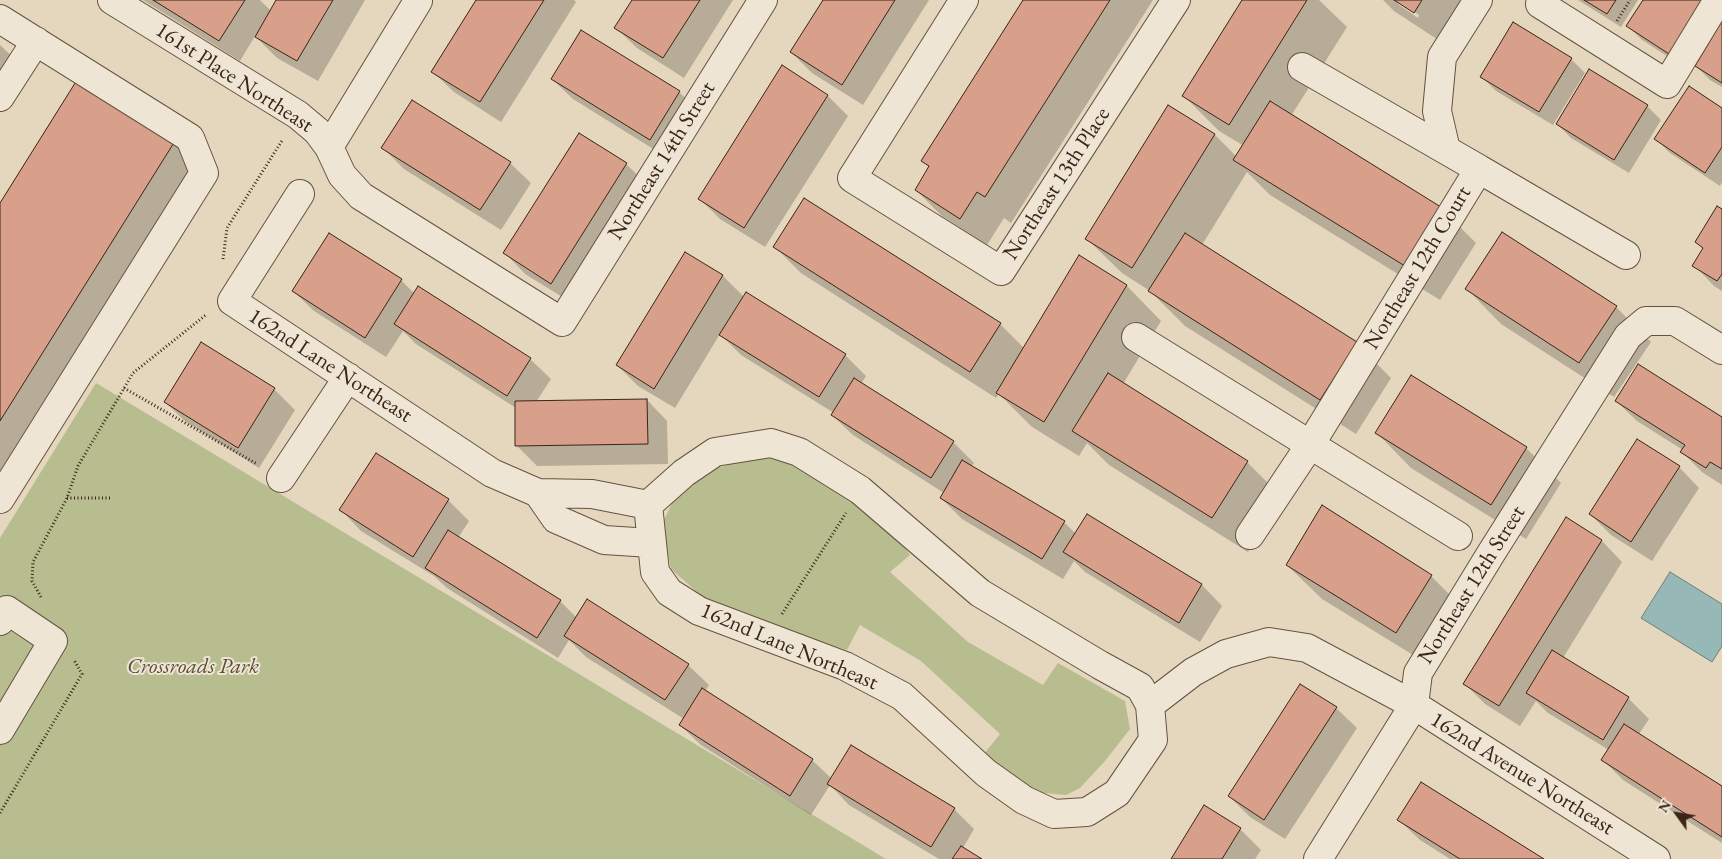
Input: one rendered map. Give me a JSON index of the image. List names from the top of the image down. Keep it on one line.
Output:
{"streets":{"street":["161st Place Northeast","Northeast 14th Street","Northeast 13th Place","Northeast 12th Court","162nd Lane Northeast","Northeast 12th Street","162nd Avenue Northeast"]},"crossings":[["161st Place Northeast","Northeast 14th Street"],["Northeast 12th Street","162nd Avenue Northeast"]],"parks":["Crossroads Park"],"north":"top left"}
